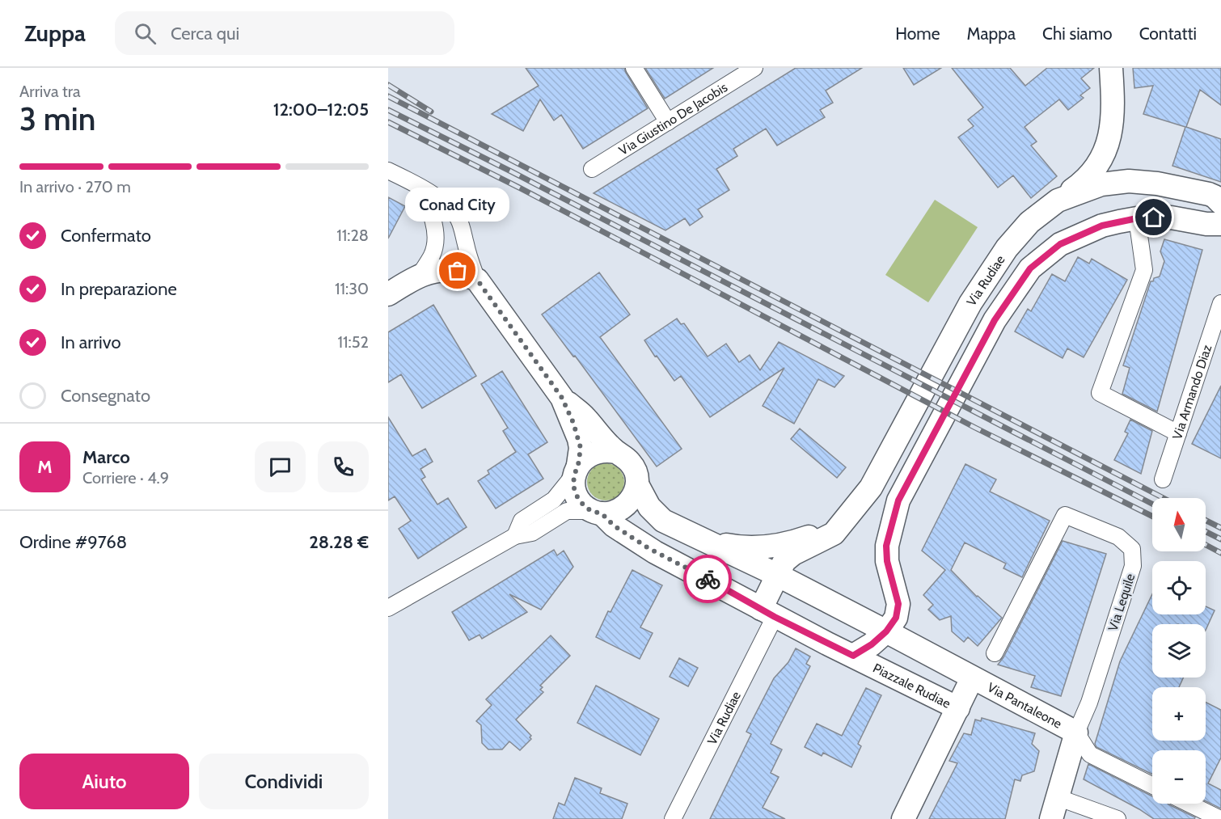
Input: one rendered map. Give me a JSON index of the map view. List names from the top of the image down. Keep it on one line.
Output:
{"streets":{"main road":["Via Rudiae","Via Lequile","Piazzale Rudiae","Via Pantaleone"],"street":["Via Giustino De Jacobis","Via Armando Diaz"]},"crossings":[["Via Rudiae","Piazzale Rudiae"],["Via Lequile","Via Pantaleone"],["Piazzale Rudiae","Via Pantaleone"]],"places":["Conad City"],"north":"top","page":{"header":"Zuppa","search":"Cerca qui","nav":["Home","Mappa","Chi siamo","Contatti"],"heading":["3 min","Arriva tra","12:00–12:05"],"panel":["Marco","Corriere · 4.9","Ordine #9768","28.28 €"],"bar":"In arrivo · 270 m","bubble":"Conad City","list":[["Confermato","11:28"],["In preparazione","11:30"],["In arrivo","11:52"],"Consegnato"],"round":"M","map_buttons":["+","−"],"buttons":["Aiuto","Condividi"]}}
